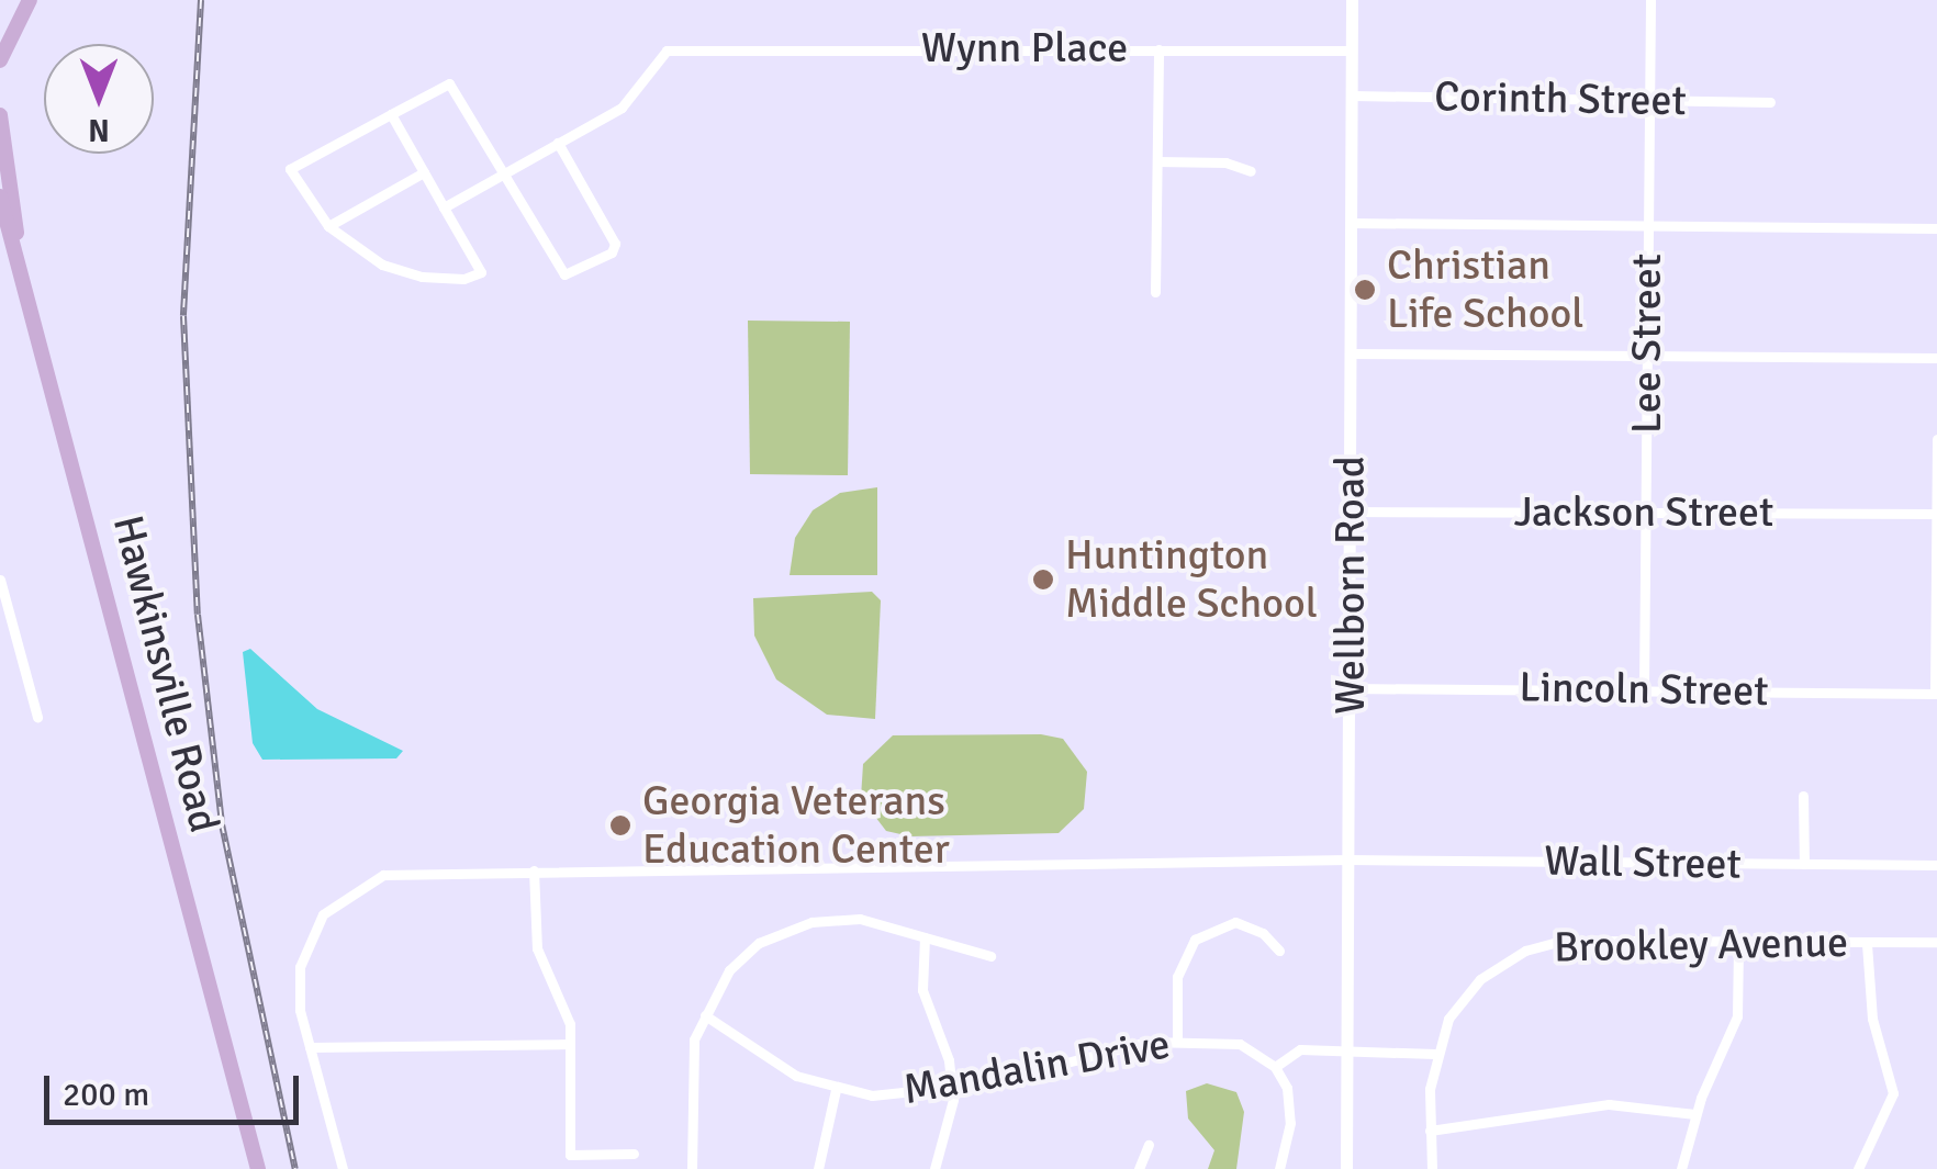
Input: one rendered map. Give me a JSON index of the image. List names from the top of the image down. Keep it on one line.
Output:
{"streets":{"main road":["Hawkinsville Road"],"street":["Wynn Place","Corinth Street","Lee Street","Jackson Street","Wellborn Road","Lincoln Street","Wall Street","Brookley Avenue","Mandalin Drive"]},"crossings":[["Wynn Place","Wellborn Road"],["Corinth Street","Lee Street"],["Corinth Street","Wellborn Road"],["Lee Street","Jackson Street"],["Lee Street","Lincoln Street"],["Jackson Street","Wellborn Road"],["Wellborn Road","Lincoln Street"],["Wellborn Road","Wall Street"]],"places":["Christian Life School","Huntington Middle School","Georgia Veterans Education Center"],"scale_bar":"200 m","north":"bottom"}
